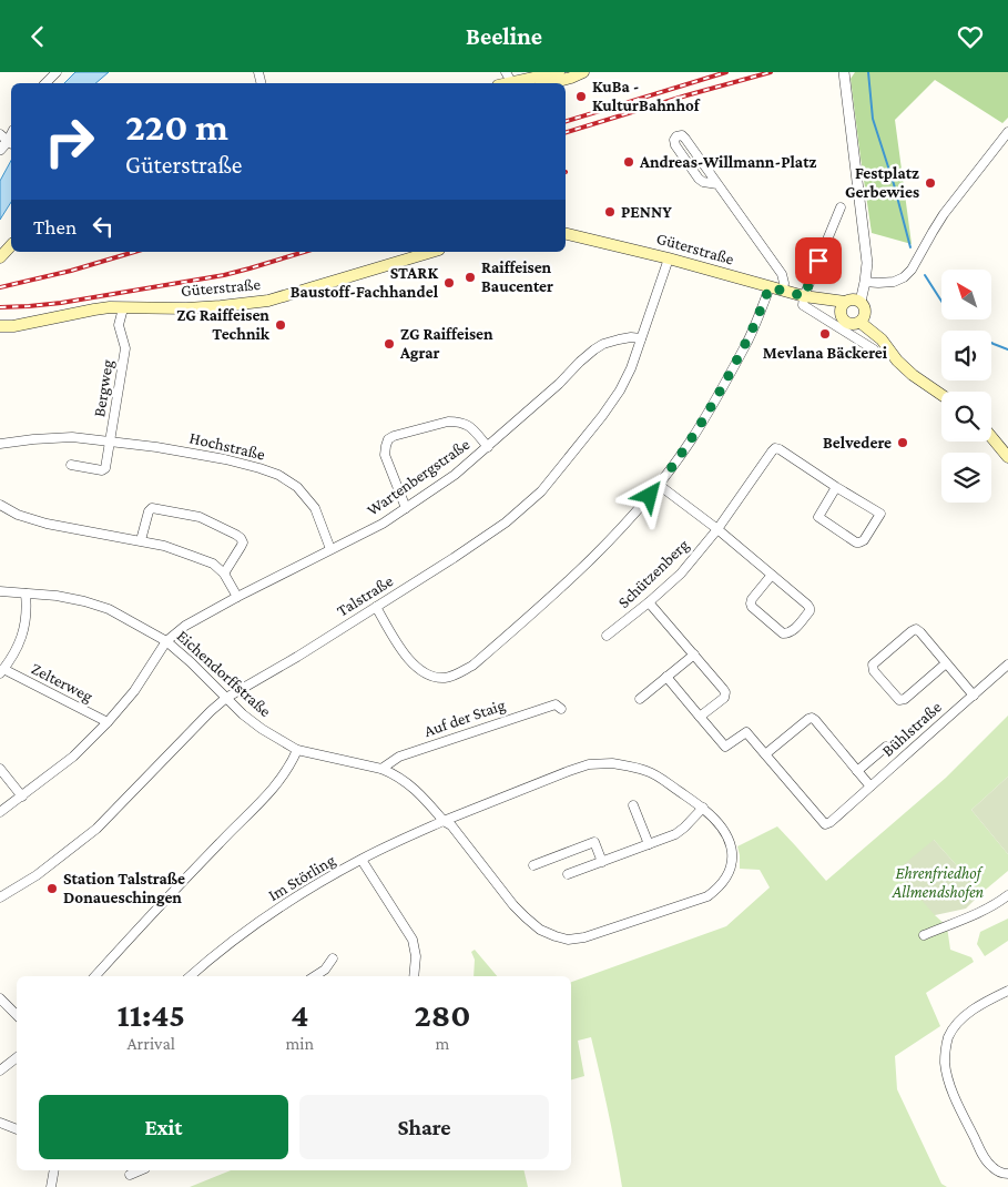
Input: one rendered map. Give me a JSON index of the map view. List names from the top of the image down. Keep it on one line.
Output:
{"streets":{"main road":["Güterstraße"],"street":["Bergweg","Hochstraße","Wartenbergstraße","Schützenberg","Talstraße","Eichendorffstraße","Zelterweg","Auf der Staig","Bühlstraße","Im Störling"]},"crossings":[["Güterstraße","Bergweg"],["Güterstraße","Talstraße"],["Bergweg","Hochstraße"],["Hochstraße","Wartenbergstraße"],["Wartenbergstraße","Talstraße"],["Wartenbergstraße","Eichendorffstraße"],["Wartenbergstraße","Zelterweg"],["Talstraße","Eichendorffstraße"],["Eichendorffstraße","Auf der Staig"],["Eichendorffstraße","Im Störling"]],"parks":["Ehrenfriedhof Allmendshofen"],"places":["KuBa - KulturBahnhof","Andreas-Willmann-Platz","Festplatz Gerbewies","PENNY","Raiffeisen Baucenter","STARK Baustoff-Fachhandel","ZG Raiffeisen Technik","Mevlana Bäckerei","ZG Raiffeisen Agrar","Belvedere","Station Talstraße Donaueschingen"],"north":"top left","page":{"header":"Beeline","turn":["220 m","Güterstraße"],"then":"Then","eta":["11:45","Arrival","4","min","280","m"],"buttons":["Exit","Share"]}}
